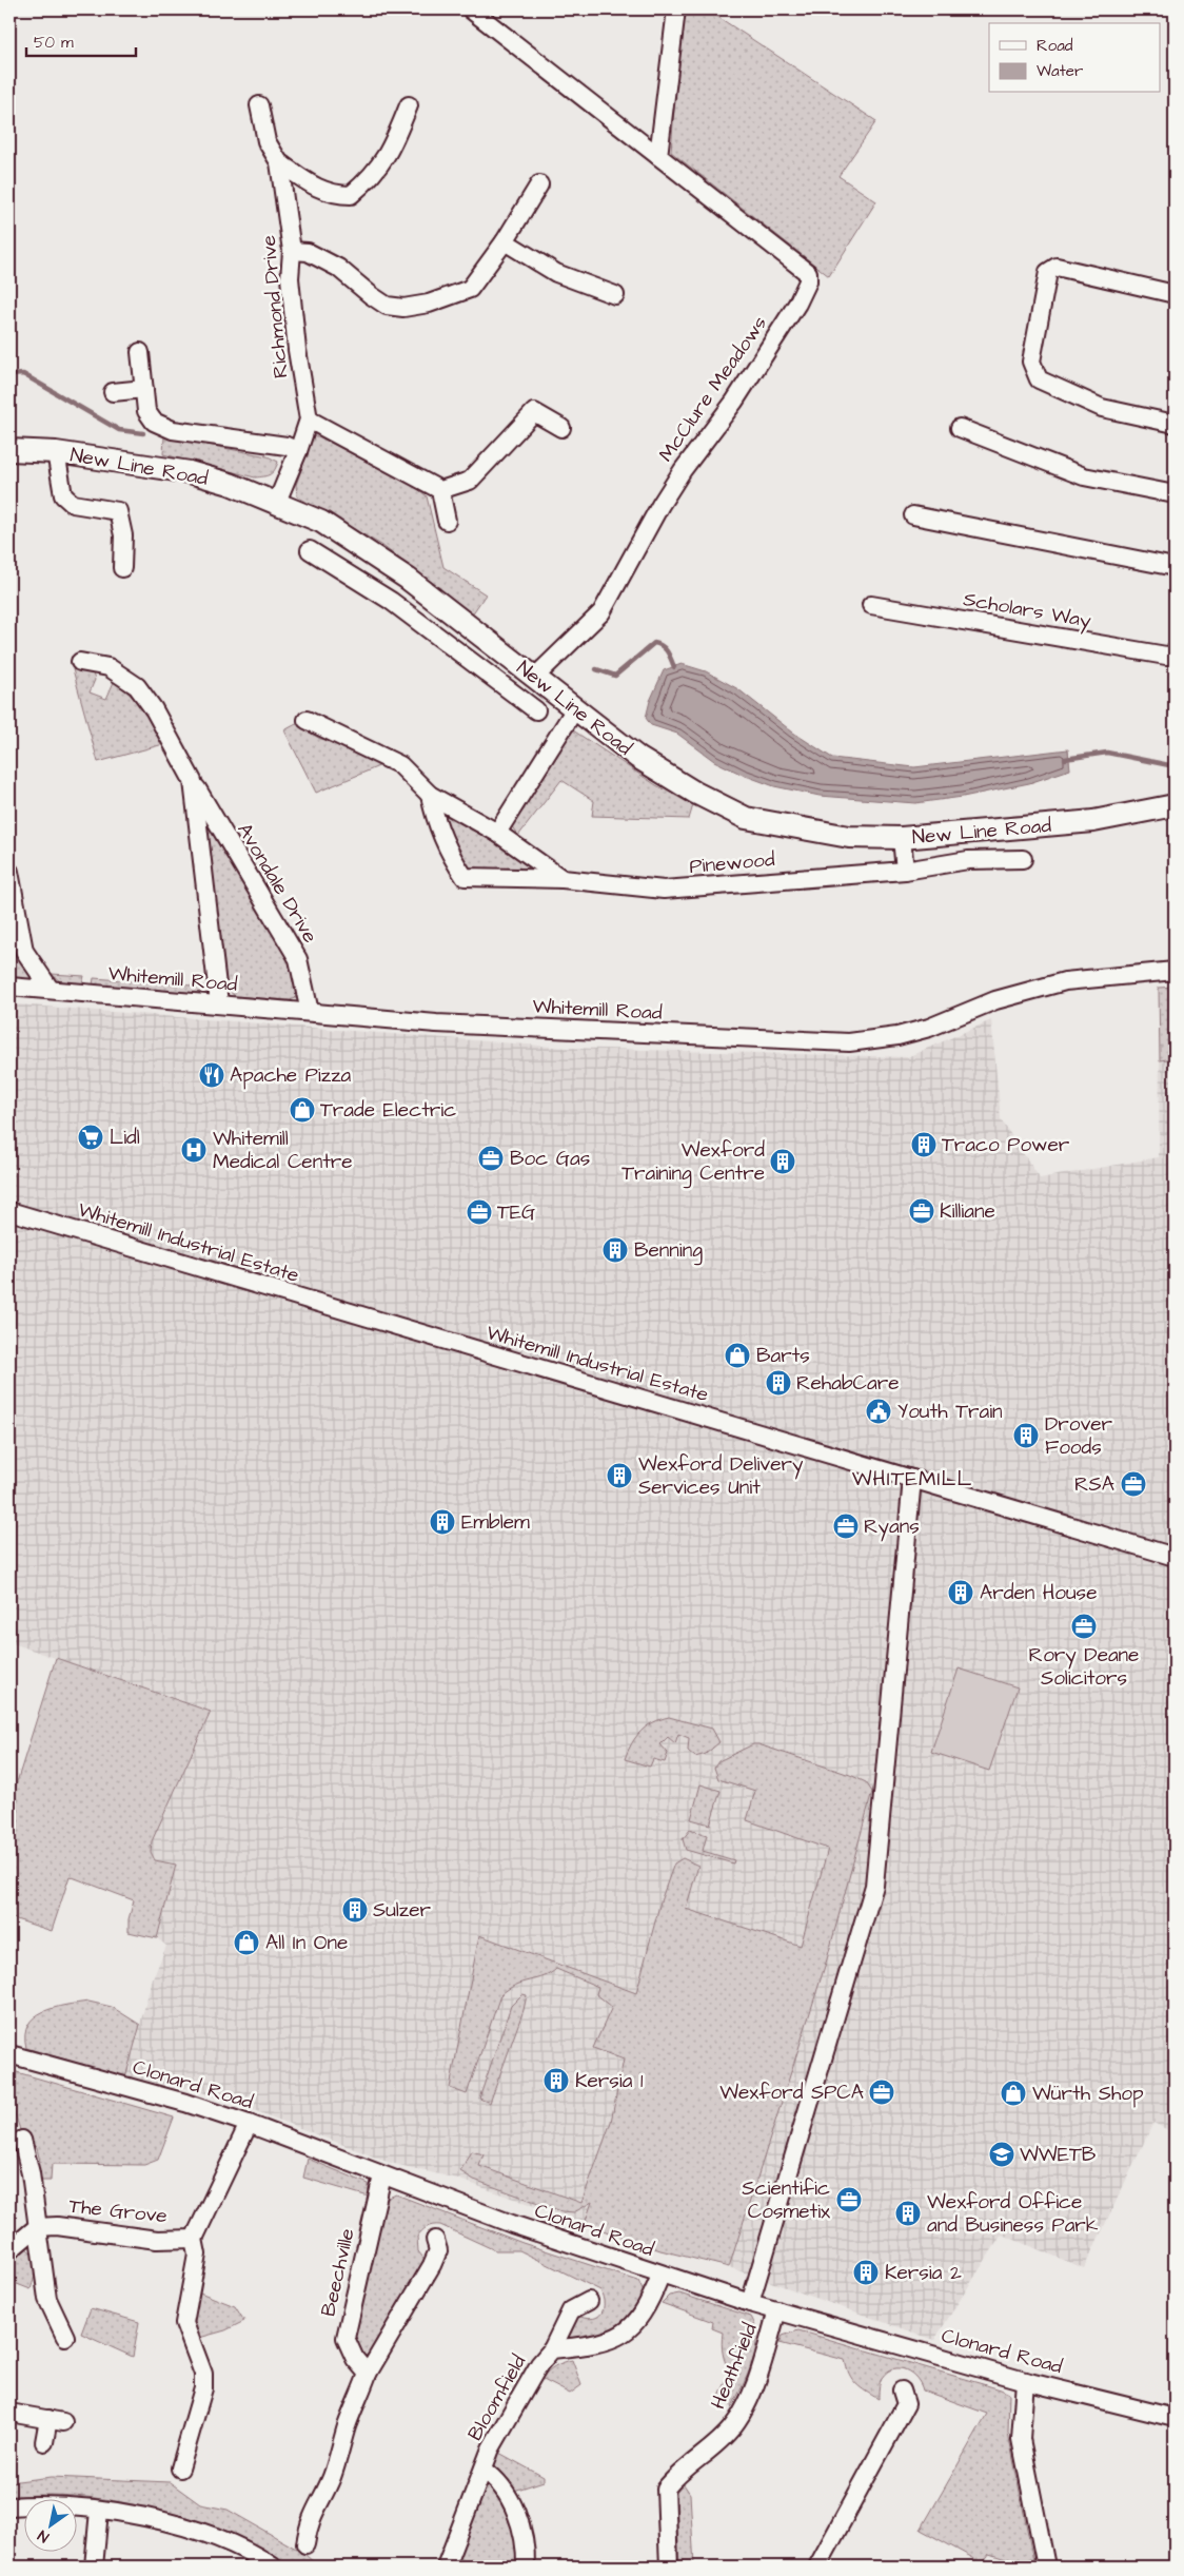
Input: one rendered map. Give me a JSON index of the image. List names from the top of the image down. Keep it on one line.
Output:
{"streets":{"main road":["New Line Road"],"street":["Richmond Drive","McClure Meadows","Scholars Way","Pinewood","Avondale Drive","Whitemill Road","Whitemill Industrial Estate","Clonard Road","The Grove","Beechville","Heathfield","Bloomfield"]},"crossings":[["Richmond Drive","New Line Road"],["McClure Meadows","New Line Road"],["Avondale Drive","Whitemill Road"],["Clonard Road","Beechville"],["Clonard Road","Heathfield"],["Clonard Road","Bloomfield"]],"districts":["WHITEMILL"],"places":{"restaurant":["Apache Pizza"],"shop":["Trade Electric","Barts","All In One","Würth Shop"],"supermarket":["Lidl"],"building":["Traco Power","Wexford Training Centre","Benning","RehabCare","Drover Foods","Wexford Delivery Services Unit","Emblem","Arden House","Sulzer","Kersia 1","Wexford Office and Business Park","Kersia 2"],"hospital":["Whitemill Medical Centre"],"office":["Boc Gas","Killiane","TEG","RSA","Ryans","Rory Deane Solicitors","Wexford SPCA","Scientific Cosmetix"],"public building":["Youth Train"],"school or university":["WWETB"]},"legend":["Road","Water"],"scale_bar":"50 m","north":"bottom left"}
